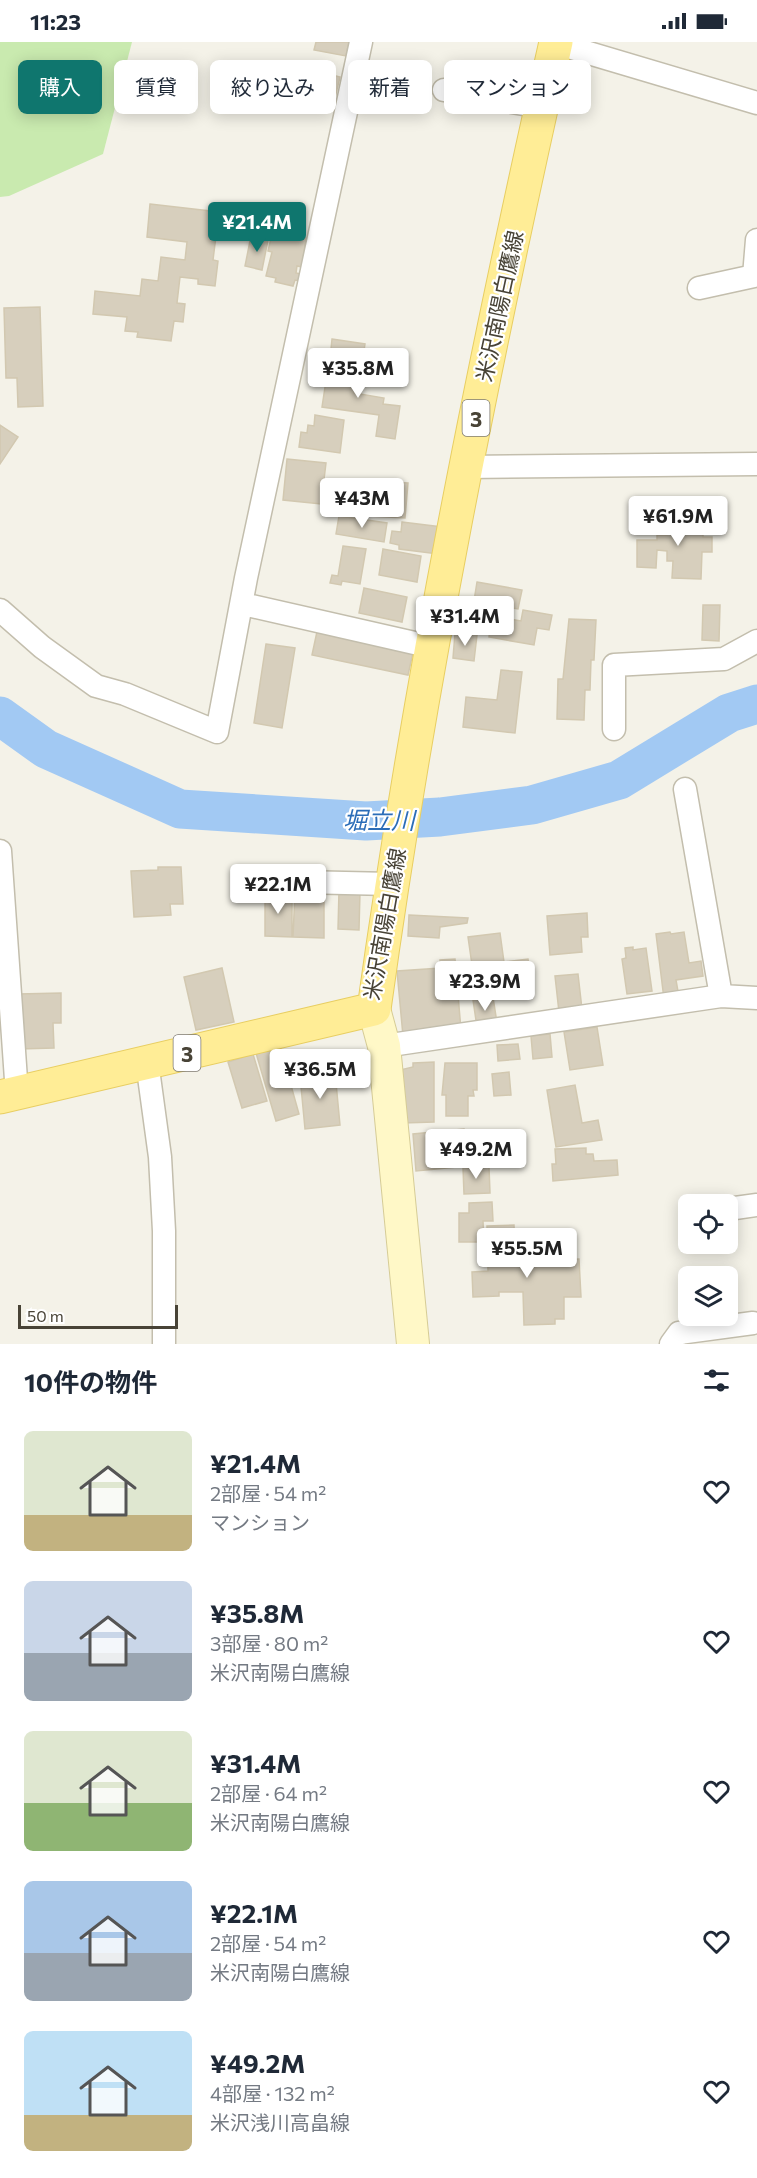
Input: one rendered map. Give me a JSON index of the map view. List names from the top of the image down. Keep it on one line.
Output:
{"streets":{"main road":["米沢南陽白鷹線","3"]},"water":["堀立川"],"scale_bar":"50 m","page":{"status":"11:23","chip":["購入","賃貸","絞り込み","新着","マンション"],"price":["¥21.4M","¥35.8M","¥43M","¥61.9M","¥31.4M","¥22.1M","¥23.9M","¥36.5M","¥49.2M","¥55.5M"],"scale":"50 m","heading":"10件の物件","list":[{"name":"¥21.4M","note":"2部屋 · 54 m² · マンション"},{"name":"¥35.8M","note":"3部屋 · 80 m² · 米沢南陽白鷹線"},{"name":"¥31.4M","note":"2部屋 · 64 m² · 米沢南陽白鷹線"},{"name":"¥22.1M","note":"2部屋 · 54 m² · 米沢南陽白鷹線"},{"name":"¥49.2M","note":"4部屋 · 132 m² · 米沢浅川高畠線"}]}}
